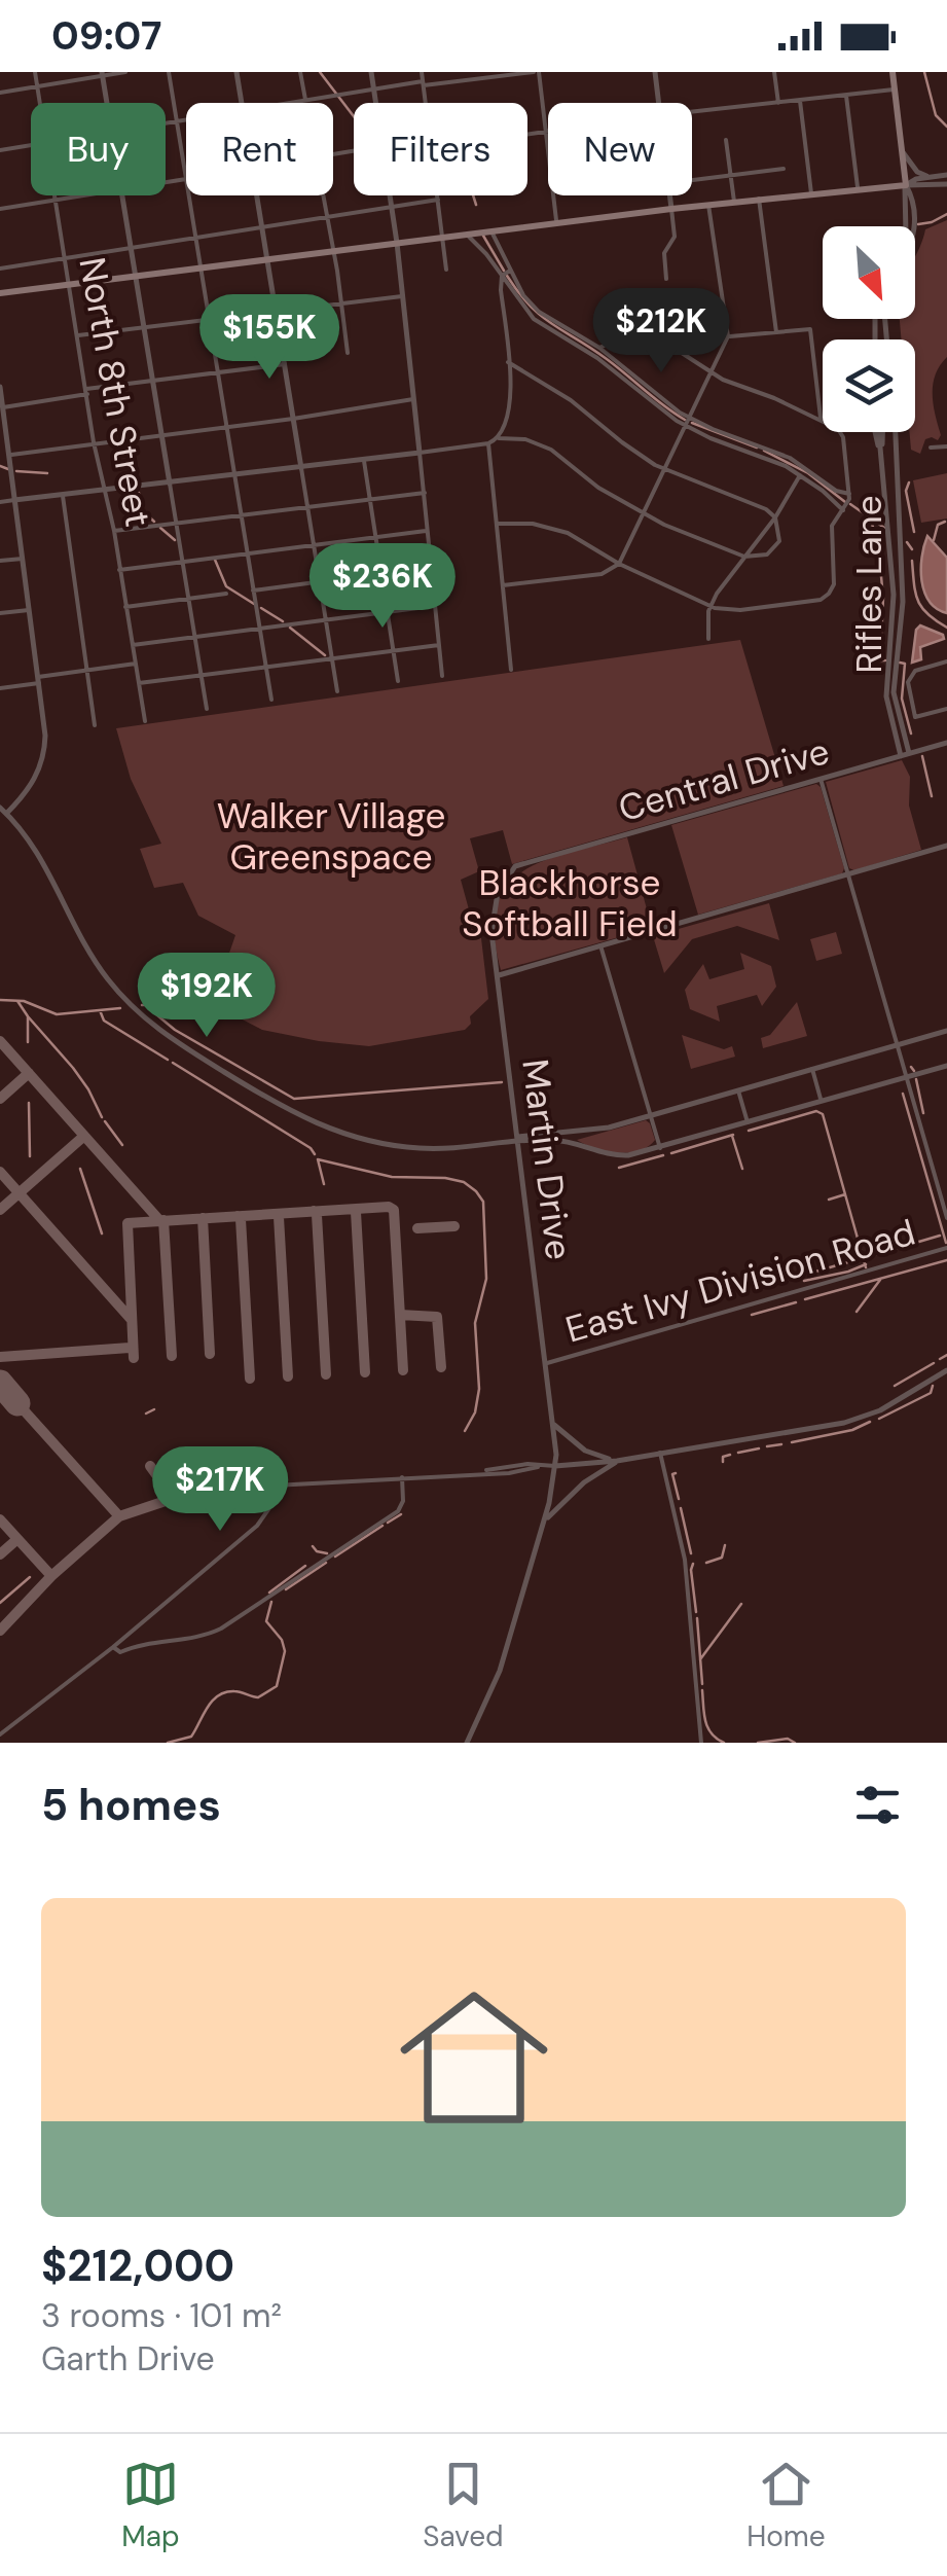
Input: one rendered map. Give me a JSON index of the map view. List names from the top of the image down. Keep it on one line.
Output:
{"streets":{"street":["North 8th Street","Rifles Lane","Central Drive","Martin Drive","East Ivy Division Road"]},"crossings":[["Rifles Lane","Central Drive"],["Central Drive","Martin Drive"],["Martin Drive","East Ivy Division Road"]],"parks":["Walker Village Greenspace","Blackhorse Softball Field"],"north":"bottom right","page":{"status":"09:07","chip":["Buy","Rent","Filters","New"],"price":["$212K","$155K","$236K","$192K","$217K"],"heading":"5 homes","list":[{"name":"$212,000","note":"3 rooms · 101 m² · Garth Drive"}],"tabs":["Map","Saved","Home"]}}
